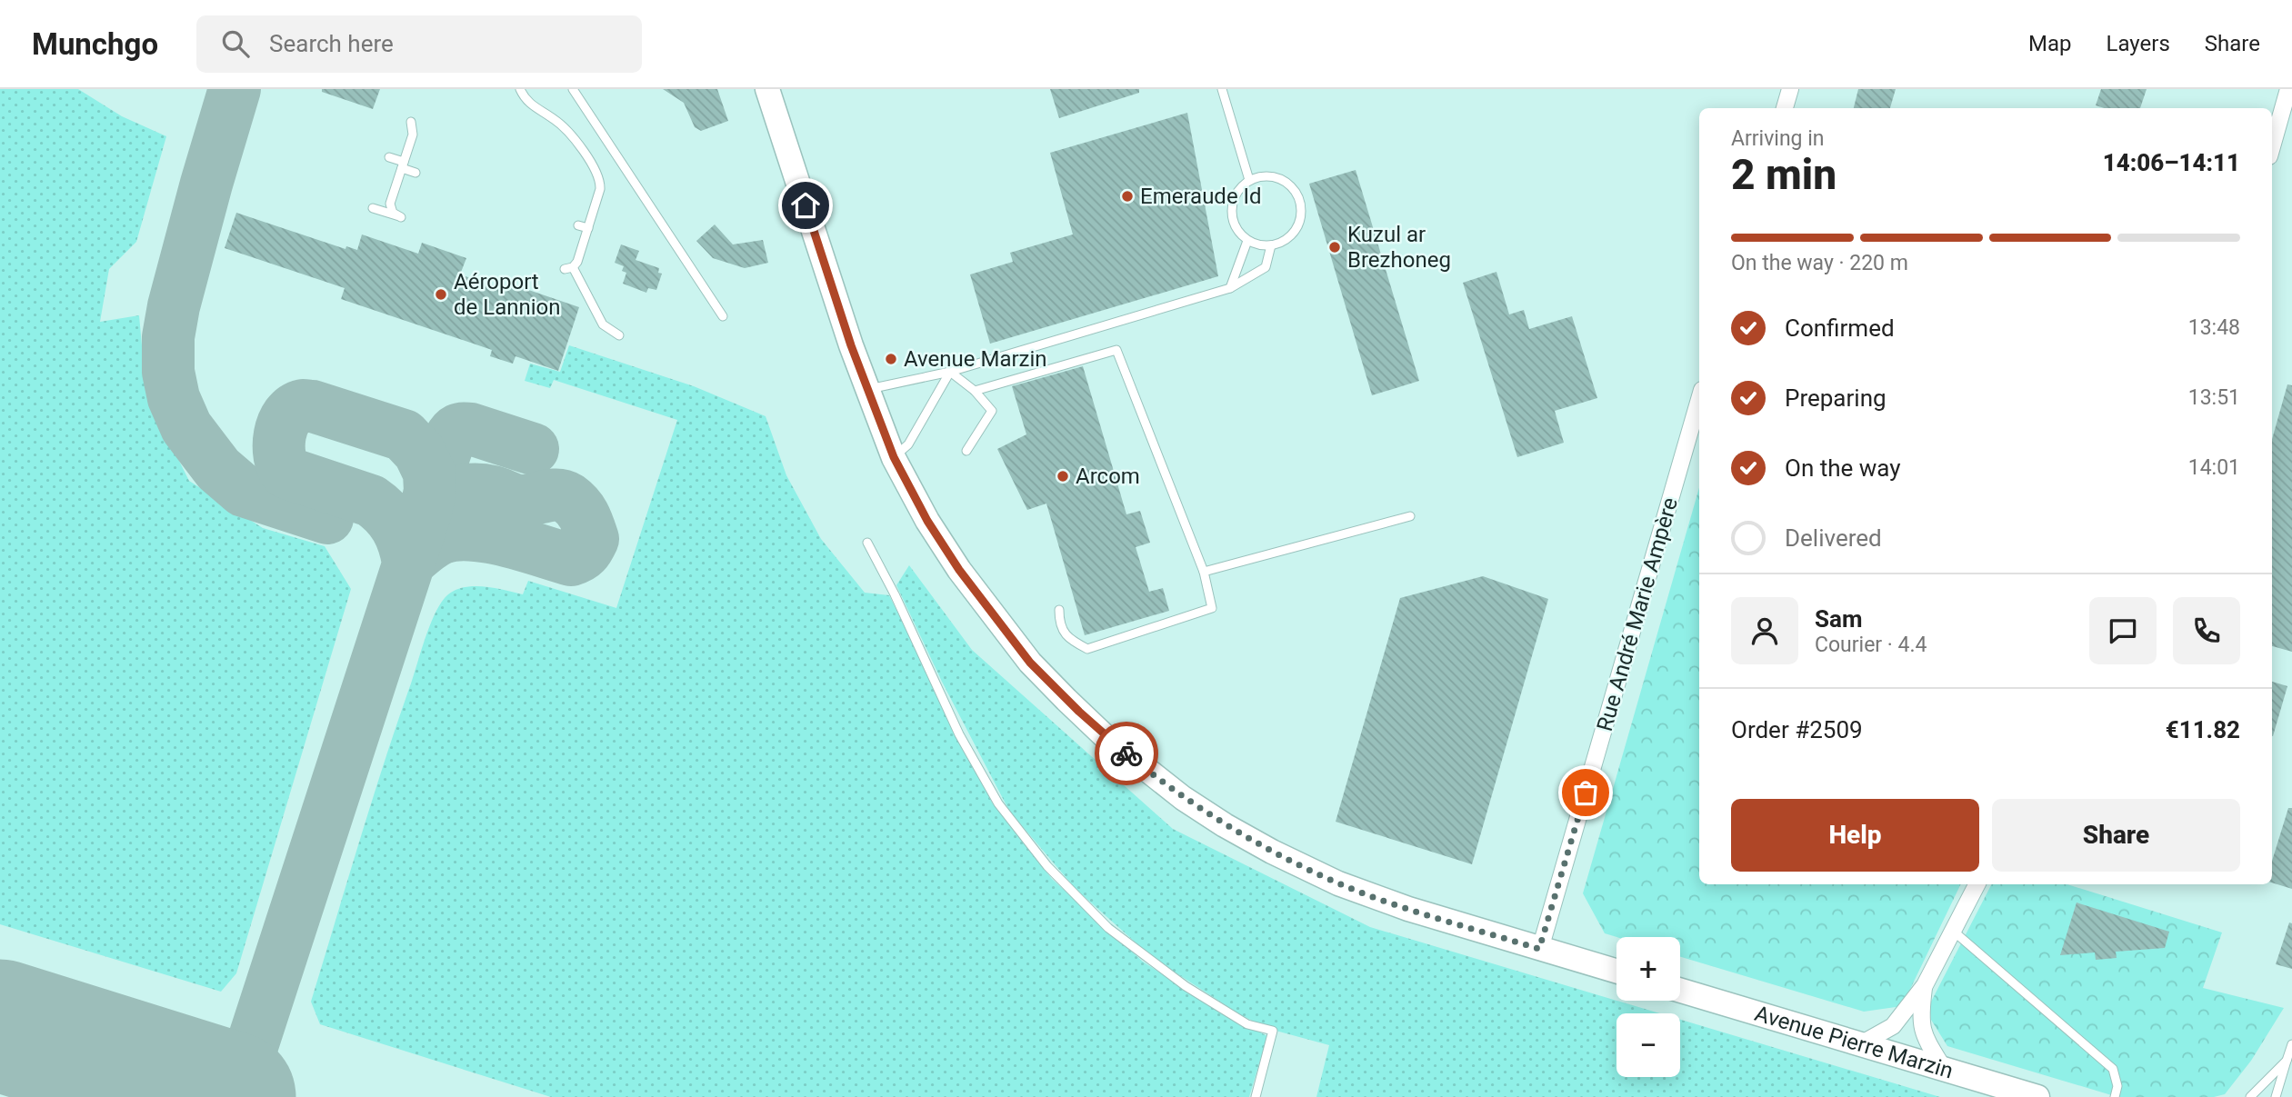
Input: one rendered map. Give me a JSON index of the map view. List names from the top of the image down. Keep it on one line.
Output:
{"streets":{"main road":["Avenue Pierre Marzin"],"street":["Rue André Marie Ampère"]},"places":["Emeraude Id","Kuzul ar Brezhoneg","Aéroport de Lannion","Avenue Marzin","Arcom"],"page":{"header":"Munchgo","search":"Search here","nav":["Map","Layers","Share"],"heading":["2 min","Arriving in","14:06–14:11"],"panel":["Sam","Courier · 4.4","Order #2509","€11.82"],"bar":"On the way · 220 m","list":[["Confirmed","13:48"],["Preparing","13:51"],["On the way","14:01"],"Delivered"],"buttons":["Help","Share"],"map_buttons":["+","−"]}}
